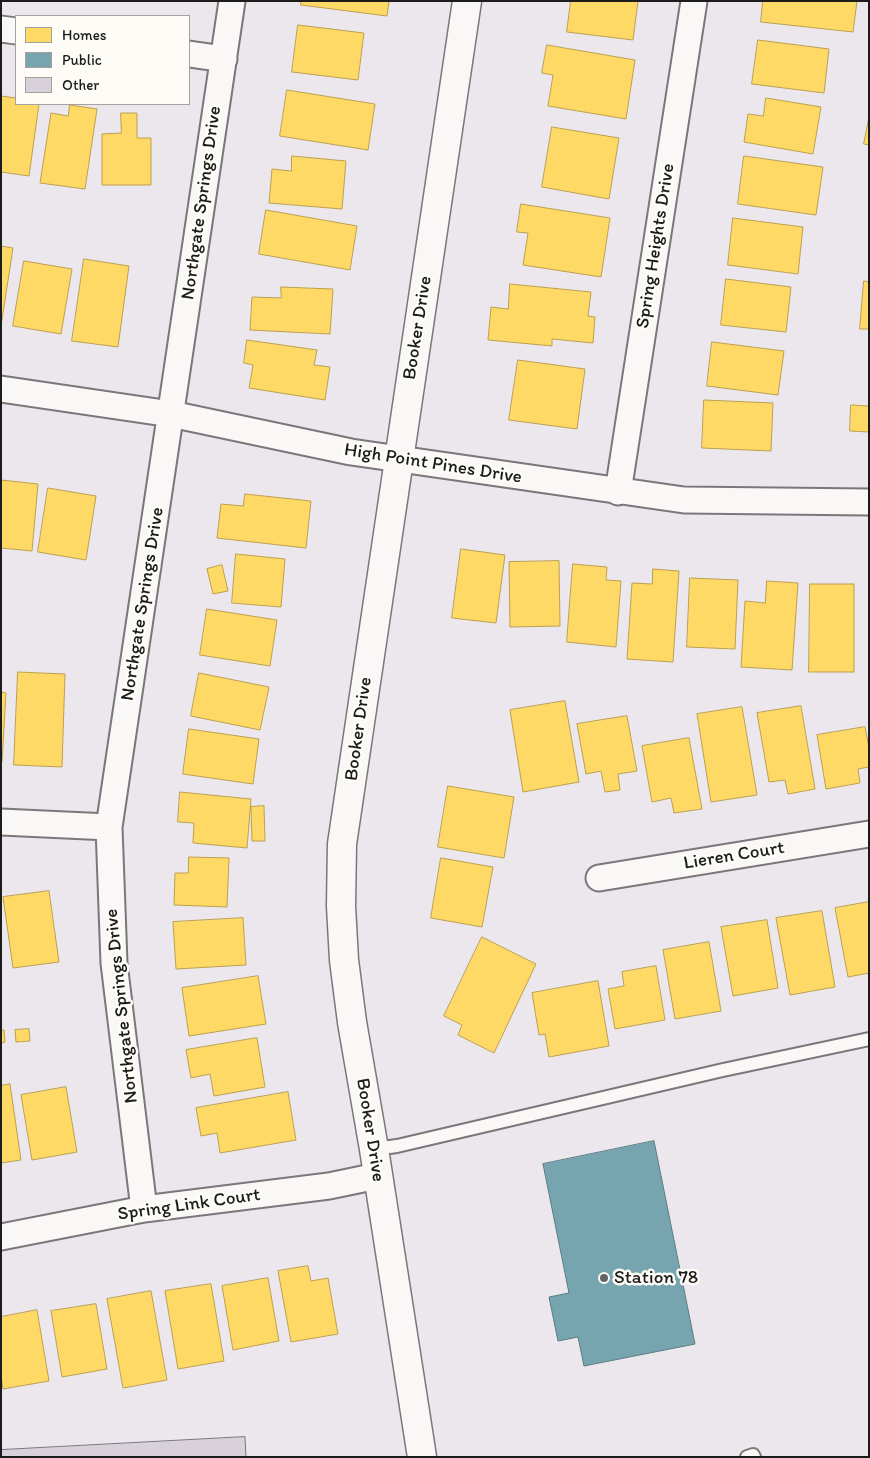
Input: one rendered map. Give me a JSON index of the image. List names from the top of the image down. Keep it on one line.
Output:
{"streets":{"street":["Northgate Springs Drive","Spring Heights Drive","Booker Drive","High Point Pines Drive","Lieren Court","Spring Link Court"]},"crossings":[["Northgate Springs Drive","High Point Pines Drive"],["Northgate Springs Drive","Spring Link Court"],["Spring Heights Drive","High Point Pines Drive"],["Booker Drive","High Point Pines Drive"],["Booker Drive","Spring Link Court"]],"places":["Station 78"],"legend":["Homes","Public","Other"]}
